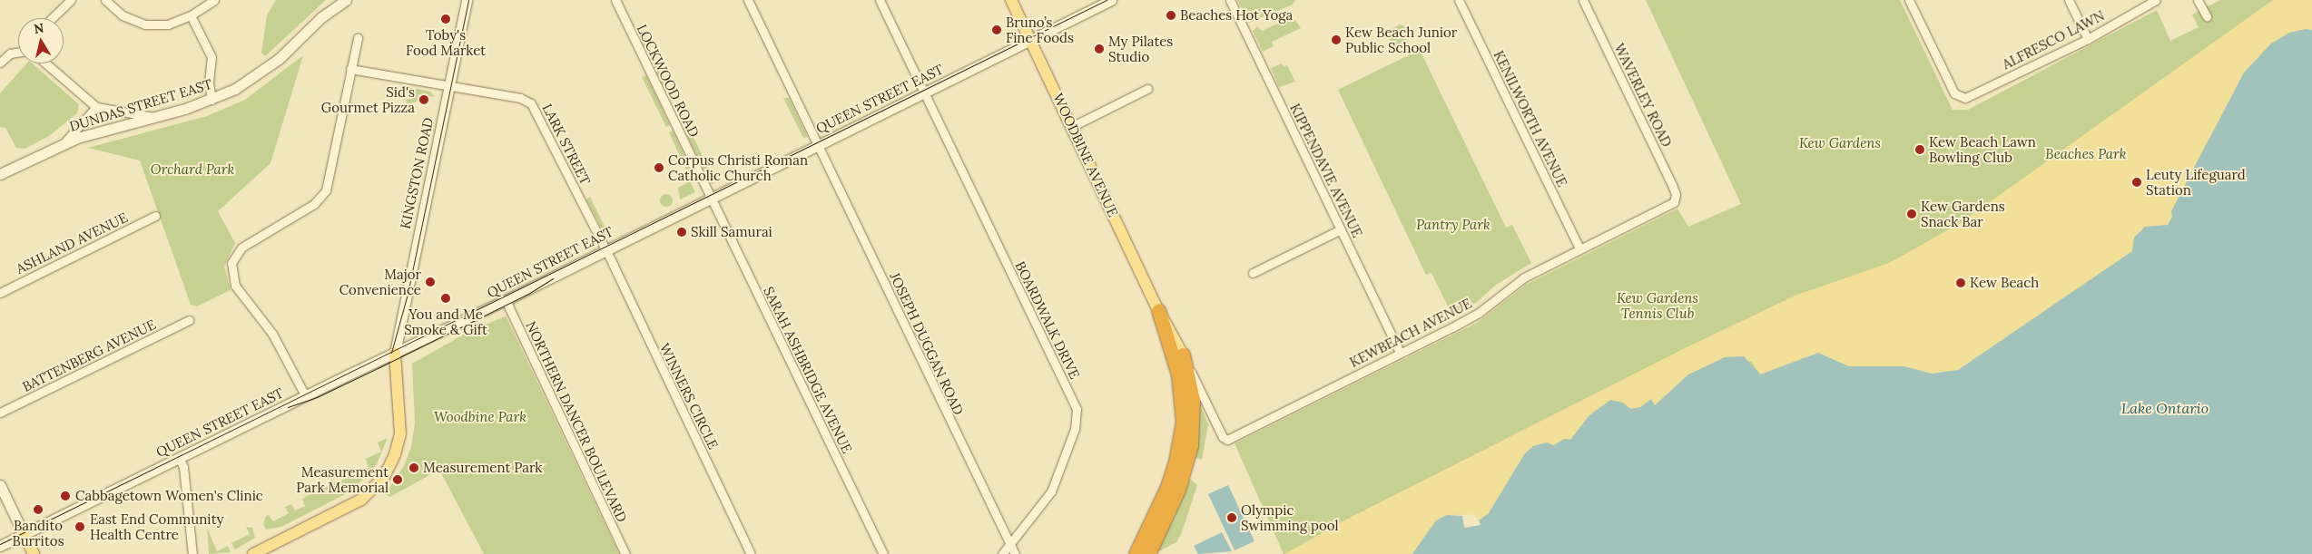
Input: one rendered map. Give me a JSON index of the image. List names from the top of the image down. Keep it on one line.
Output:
{"streets":{"highway":["WOODBINE AVENUE"],"main road":["QUEEN STREET EAST","DUNDAS STREET EAST","KINGSTON ROAD"],"street":["ALFRESCO LAWN","LOCKWOOD ROAD","WAVERLEY ROAD","KENILWORTH AVENUE","LARK STREET","KIPPENDAVIE AVENUE","ASHLAND AVENUE","BOARDWALK DRIVE","KEWBEACH AVENUE","JOSEPH DUGGAN ROAD","BATTENBERG AVENUE","SARAH ASHBRIDGE AVENUE","WINNERS CIRCLE","NORTHERN DANCER BOULEVARD"]},"crossings":[["LOCKWOOD ROAD","QUEEN STREET EAST"],["LOCKWOOD ROAD","SARAH ASHBRIDGE AVENUE"],["WAVERLEY ROAD","KEWBEACH AVENUE"],["QUEEN STREET EAST","LARK STREET"],["QUEEN STREET EAST","WOODBINE AVENUE"],["QUEEN STREET EAST","KINGSTON ROAD"],["QUEEN STREET EAST","BOARDWALK DRIVE"],["QUEEN STREET EAST","JOSEPH DUGGAN ROAD"],["QUEEN STREET EAST","SARAH ASHBRIDGE AVENUE"],["QUEEN STREET EAST","WINNERS CIRCLE"],["QUEEN STREET EAST","NORTHERN DANCER BOULEVARD"],["KENILWORTH AVENUE","KEWBEACH AVENUE"],["LARK STREET","KINGSTON ROAD"],["LARK STREET","WINNERS CIRCLE"],["WOODBINE AVENUE","KEWBEACH AVENUE"],["KIPPENDAVIE AVENUE","KEWBEACH AVENUE"],["BOARDWALK DRIVE","JOSEPH DUGGAN ROAD"]],"water":["Lake Ontario"],"parks":["Kew Gardens","Beaches Park","Orchard Park","Pantry Park","Kew Gardens Tennis Club","Woodbine Park"],"places":["Beaches Hot Yoga","Toby's Food Market","Bruno’s Fine Foods","Kew Beach Junior Public School","My Pilates Studio","Sid's Gourmet Pizza","Kew Beach Lawn Bowling Club","Corpus Christi Roman Catholic Church","Leuty Lifeguard Station","Kew Gardens Snack Bar","Skill Samurai","Major Convenience","Kew Beach","You and Me Smoke & Gift","Measurement Park","Measurement Park Memorial","Cabbagetown Women's Clinic","Bandito Burritos","Olympic Swimming pool","East End Community Health Centre"],"north":"top"}
